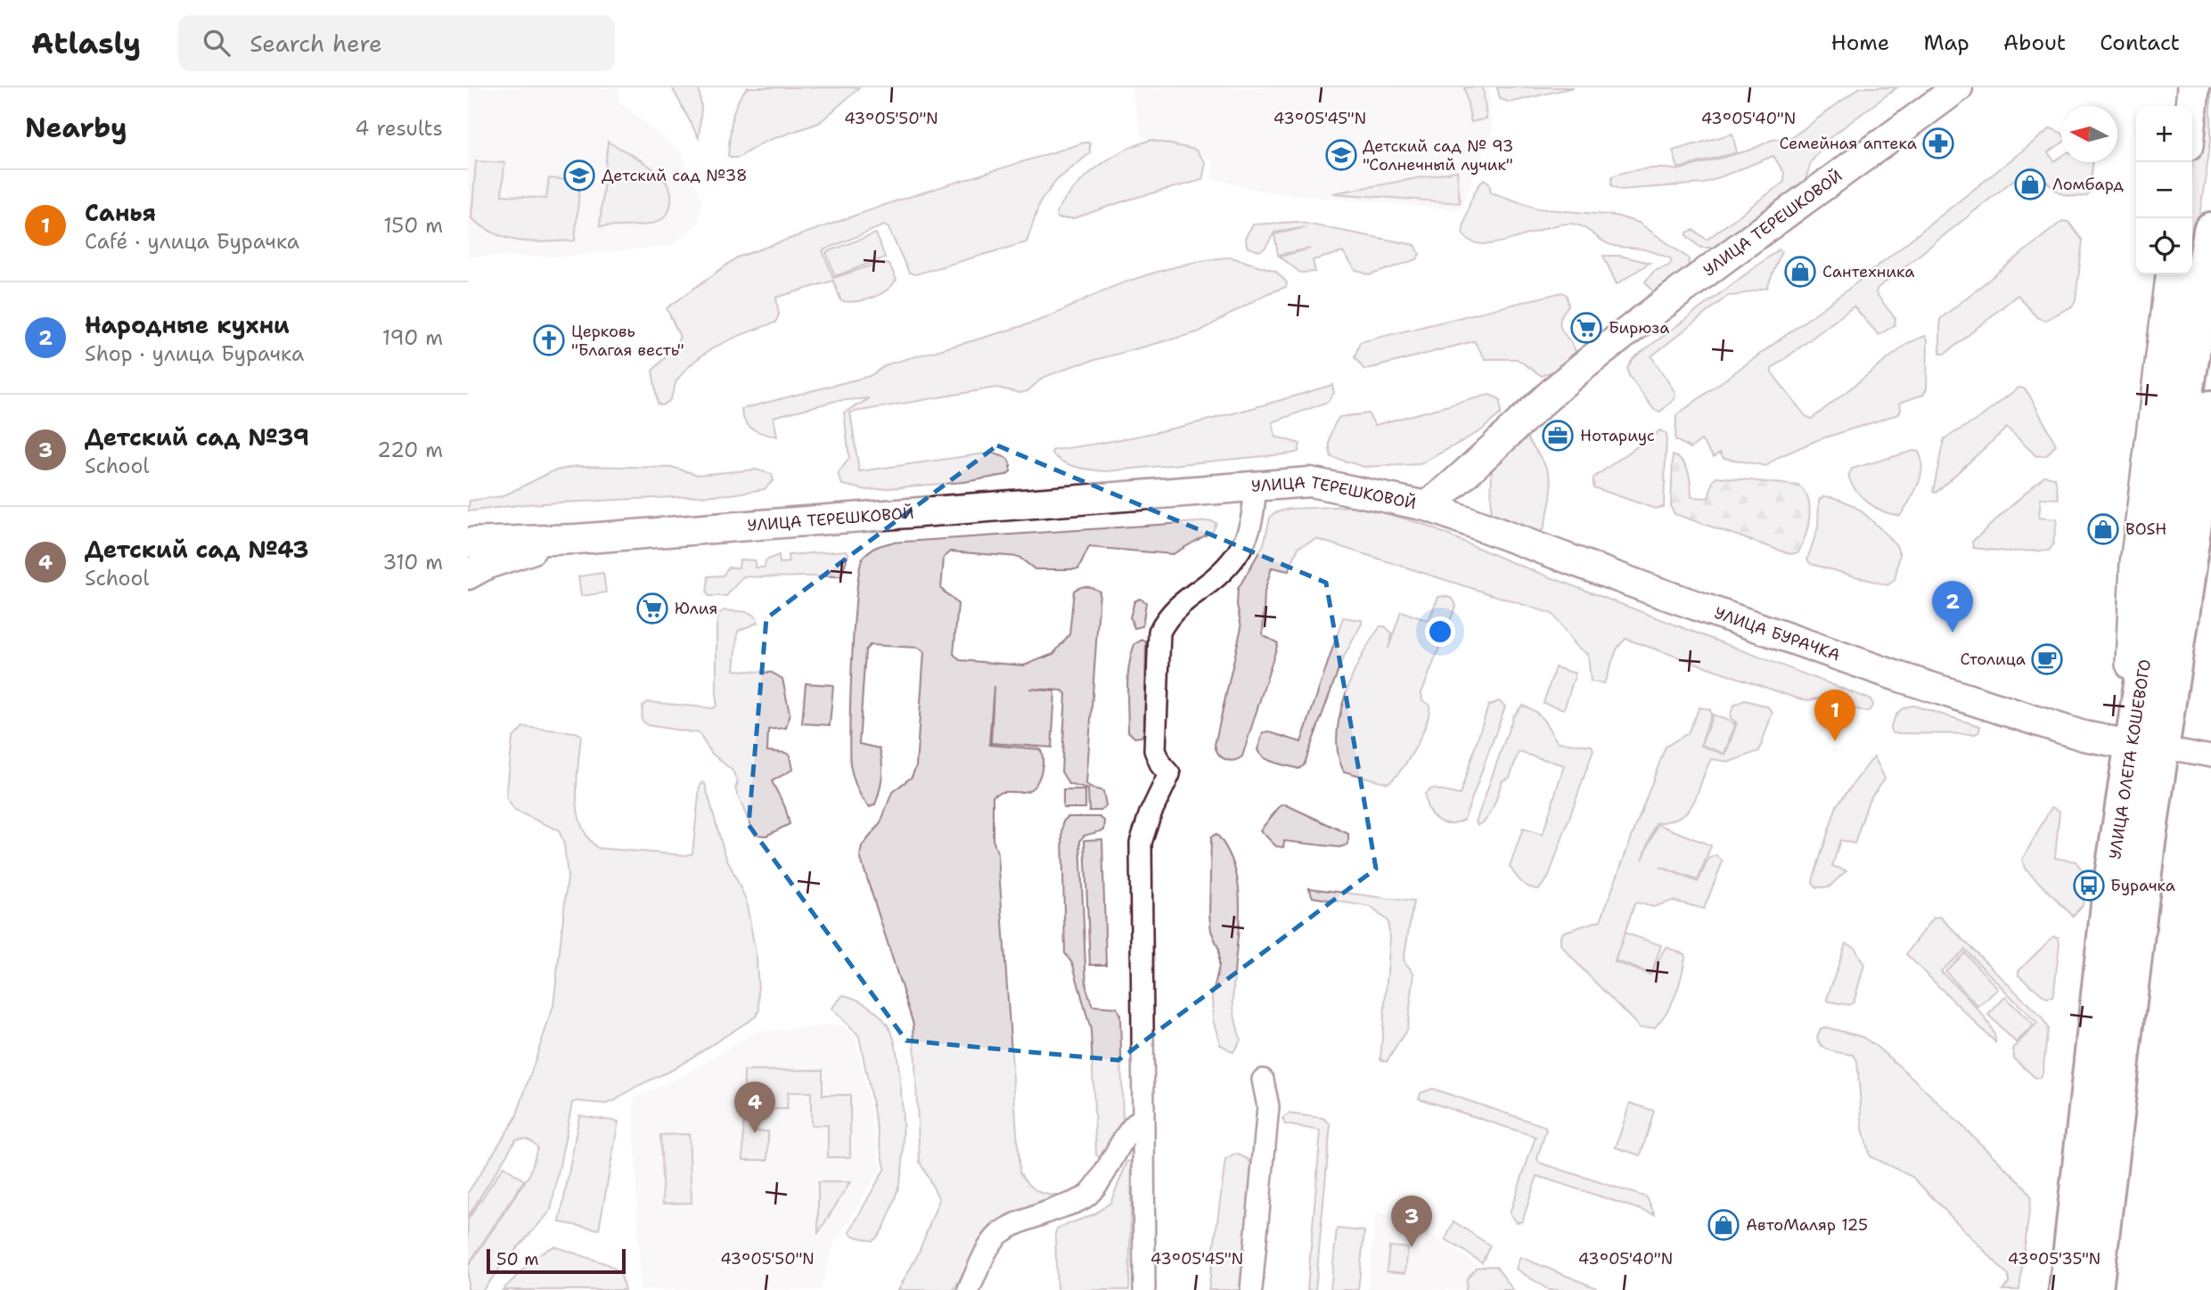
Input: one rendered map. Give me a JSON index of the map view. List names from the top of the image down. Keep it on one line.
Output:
{"streets":{"highway":["УЛИЦА ОЛЕГА КОШЕВОГО"],"main road":["УЛИЦА ТЕРЕШКОВОЙ","УЛИЦА БУРАЧКА"]},"crossings":[["УЛИЦА ТЕРЕШКОВОЙ","УЛИЦА БУРАЧКА"],["УЛИЦА БУРАЧКА","УЛИЦА ОЛЕГА КОШЕВОГО"]],"places":{"pharmacy":["Семейная аптека"],"school or university":["Детский сад № 93 \"Солнечный лучик\"","Детский сад №38"],"shop":["Ломбард","Сантехника","BOSH","АвтоМаляр 125"],"supermarket":["Бирюза","Юлия"],"church":["Церковь \"Благая весть\""],"office":["Нотариус"],"cafe":["Столица"],"bus stop":["Бурачка"]},"scale_bar":"50 m","north":"left","page":{"header":"Atlasly","search":"Search here","nav":["Home","Map","About","Contact"],"heading":["Nearby","4 results"],"map_buttons":["+","−"],"list":[{"mark":"1","name":"Санья","note":"Café · улица Бурачка","value":"150 m"},{"mark":"2","name":"Народные кухни","note":"Shop · улица Бурачка","value":"190 m"},{"mark":"3","name":"Детский сад №39","note":"School","value":"220 m"},{"mark":"4","name":"Детский сад №43","note":"School","value":"310 m"}],"pins":["2","1","4","3"],"scale":"50 m"},"coordinates":["43°05'50\"N","43°05'45\"N","43°05'40\"N","43°05'35\"N"]}
